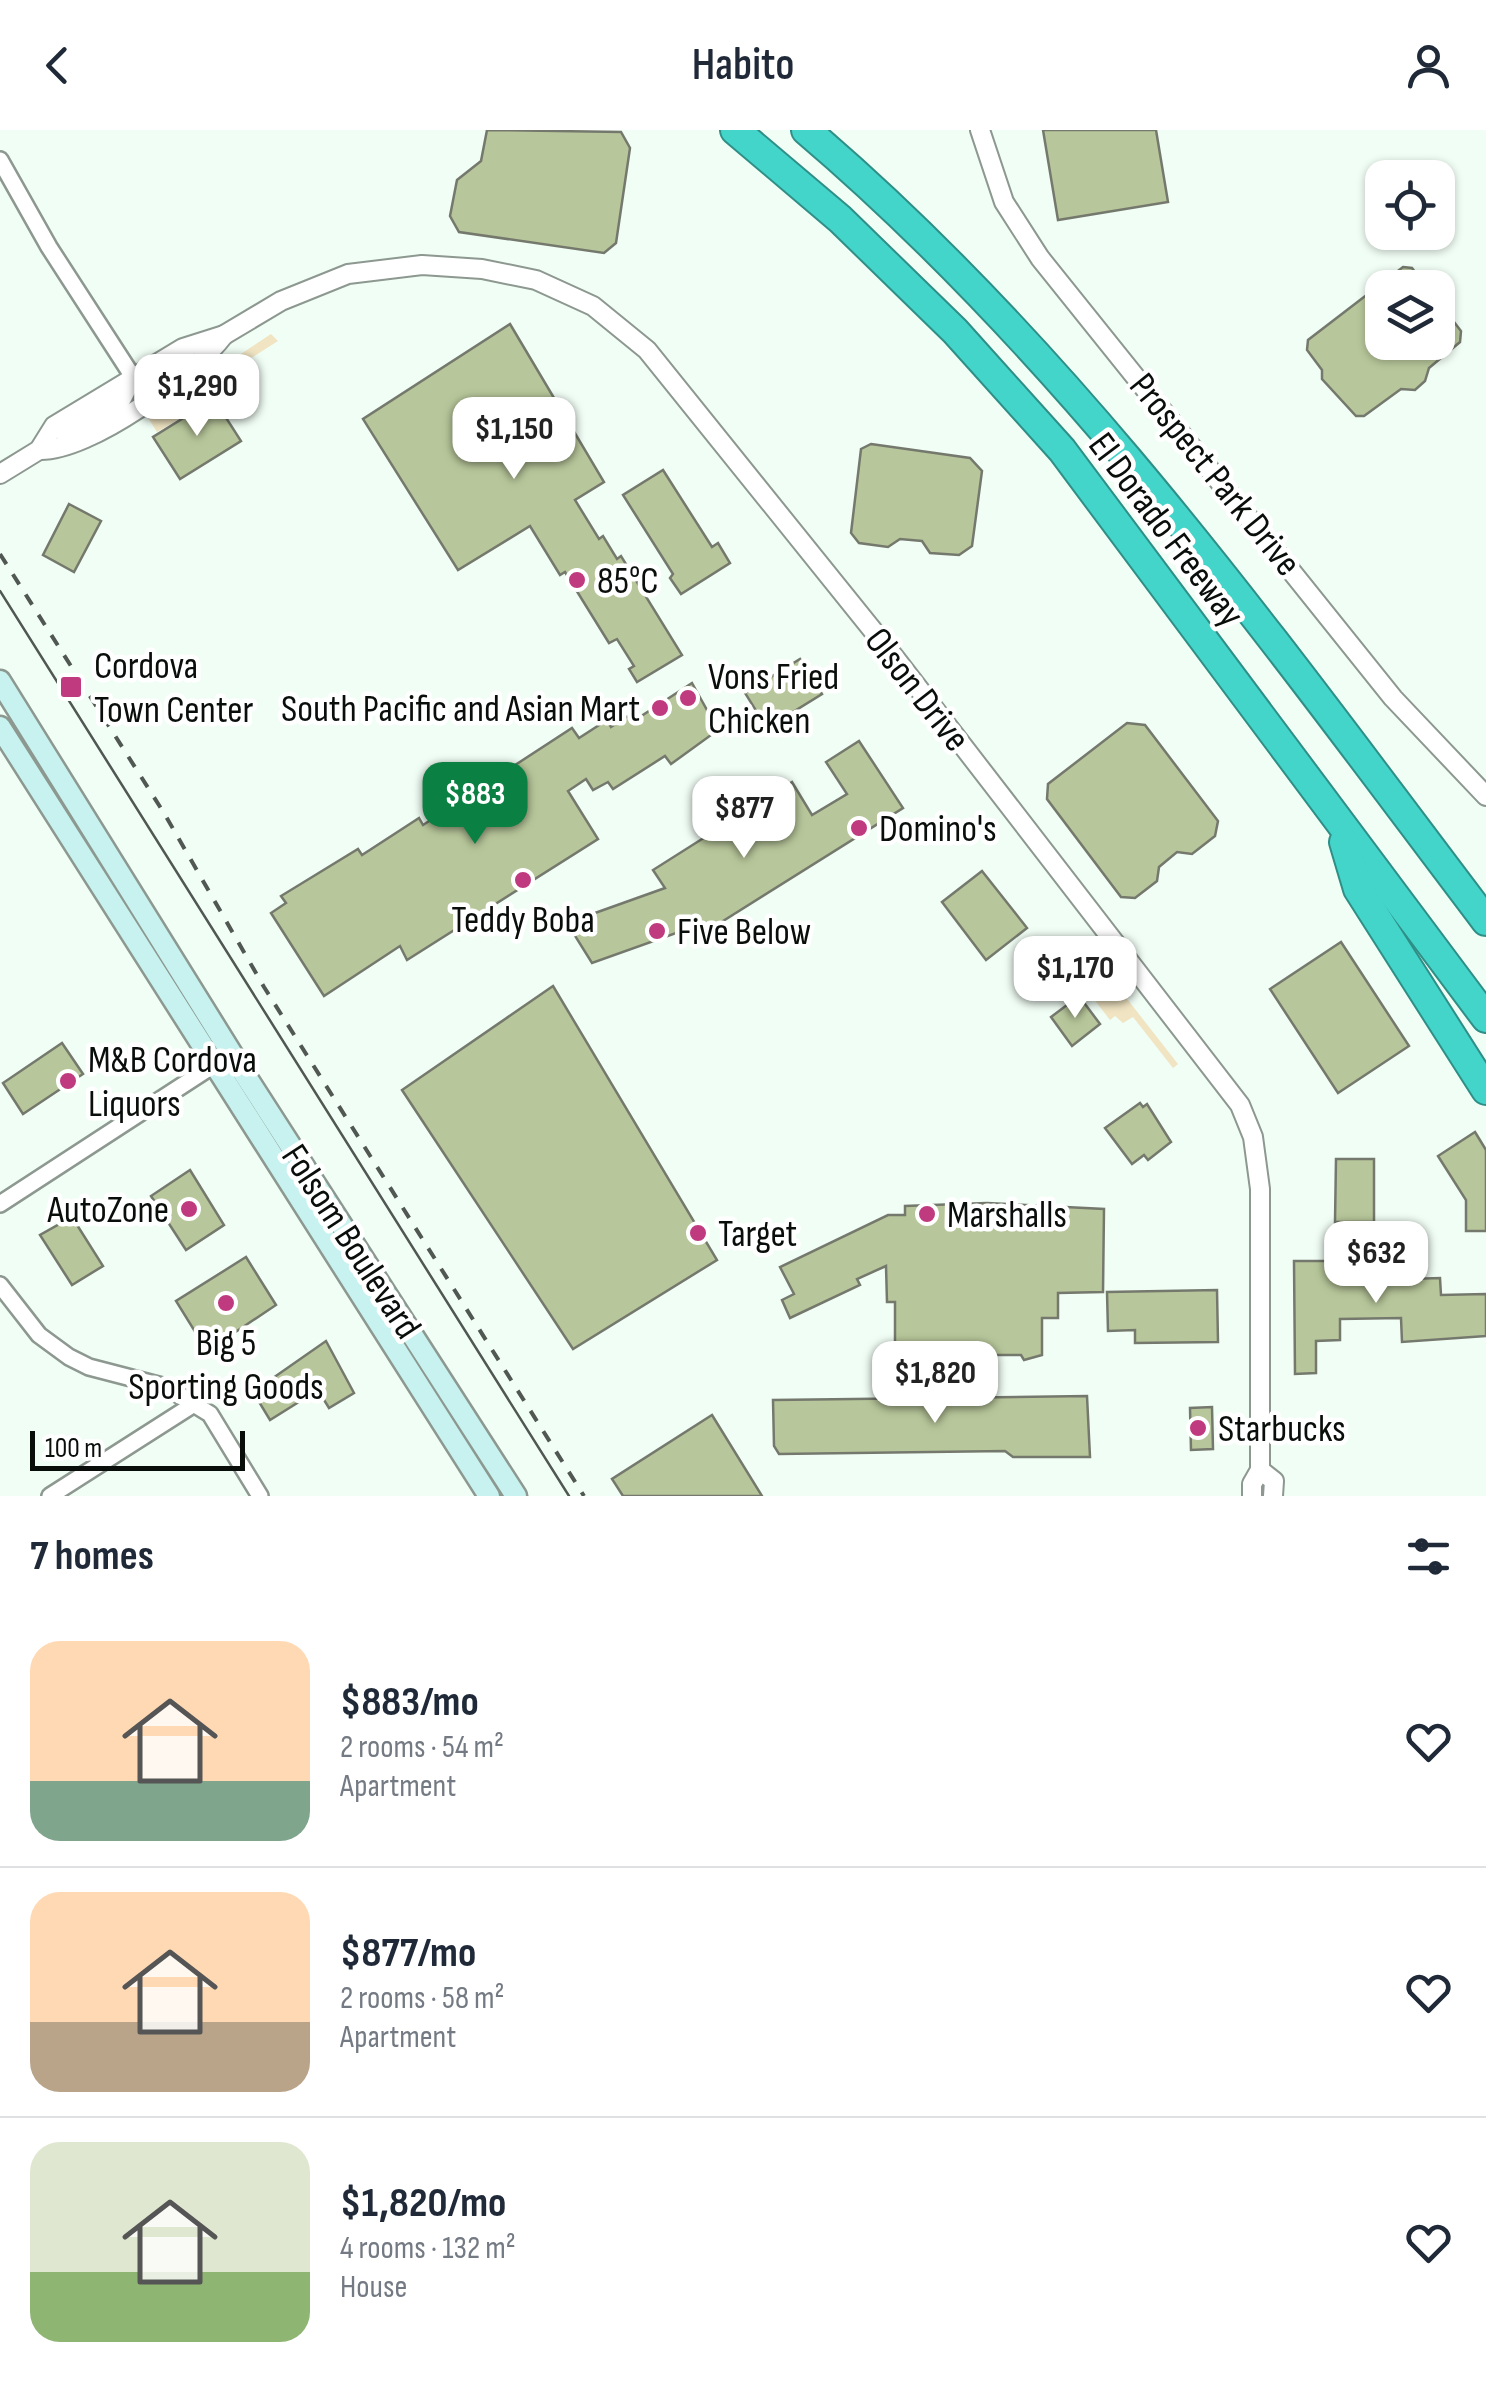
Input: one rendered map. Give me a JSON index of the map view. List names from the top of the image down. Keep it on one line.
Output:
{"streets":{"highway":["El Dorado Freeway"],"main road":["Folsom Boulevard"],"street":["Prospect Park Drive","Olson Drive"]},"places":{"other":["85°C","Vons Fried Chicken","South Pacific and Asian Mart","Domino's","Teddy Boba","Five Below","M&B Cordova Liquors","AutoZone","Marshalls","Target","Big 5 Sporting Goods","Starbucks"],"transit":["Cordova Town Center"]},"scale_bar":"100 m","page":{"header":"Habito","price":["$1,290","$1,150","$883","$877","$1,170","$632","$1,820"],"scale":"100 m","heading":"7 homes","list":[{"name":"$883/mo","note":"2 rooms · 54 m² · Apartment"},{"name":"$877/mo","note":"2 rooms · 58 m² · Apartment"},{"name":"$1,820/mo","note":"4 rooms · 132 m² · House"}]}}
